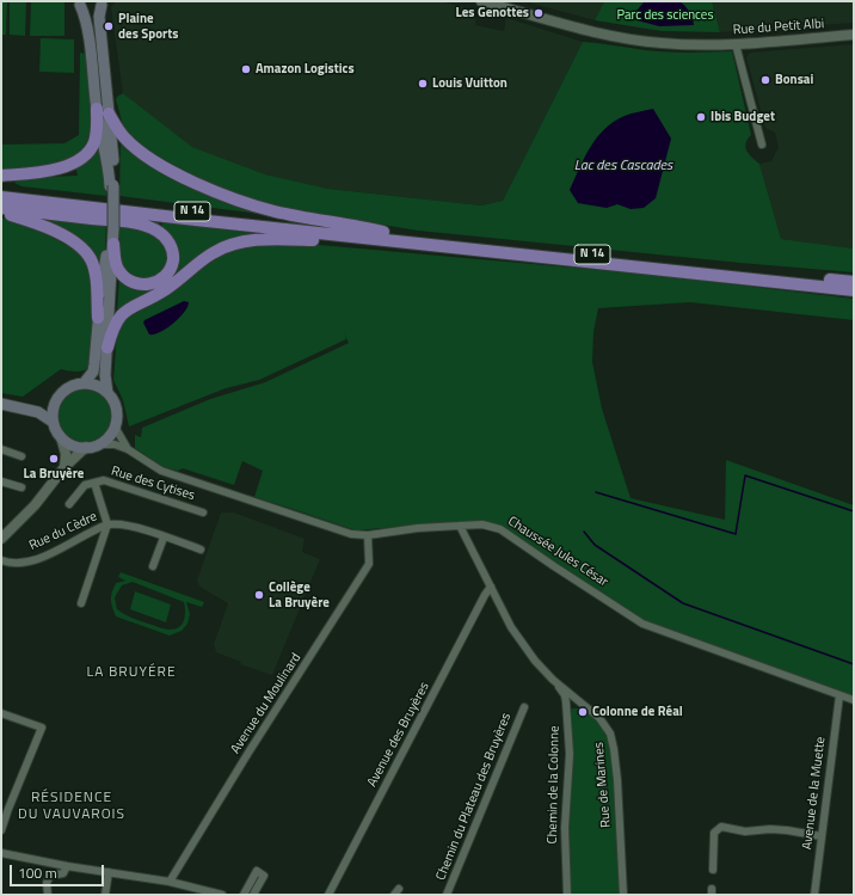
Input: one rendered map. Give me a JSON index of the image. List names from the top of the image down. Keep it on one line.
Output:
{"streets":{"highway":["N 14"],"street":["Rue du Petit Albi","Rue des Cytises","Rue du Cèdre","Chaussée Jules César","Avenue du Moulinard","Avenue des Bruyères","Chemin de la Colonne","Rue de Marines","Avenue de la Muette","Chemin du Plateau des Bruyères"]},"crossings":[["Rue des Cytises","Rue du Cèdre"],["Chaussée Jules César","Avenue du Moulinard"],["Chaussée Jules César","Rue de Marines"],["Chaussée Jules César","Avenue de la Muette"],["Avenue des Bruyères","Rue de Marines"],["Chemin de la Colonne","Rue de Marines"]],"districts":["LA BRUYÉRE","RÉSIDENCE DU VAUVAROIS"],"water":["Lac des Cascades"],"parks":["Parc des sciences"],"places":["Les Genottes","Plaine des Sports","Amazon Logistics","Bonsai","Louis Vuitton","Ibis Budget","La Bruyère","Collège La Bruyère","Colonne de Réal"],"scale_bar":"100 m"}
